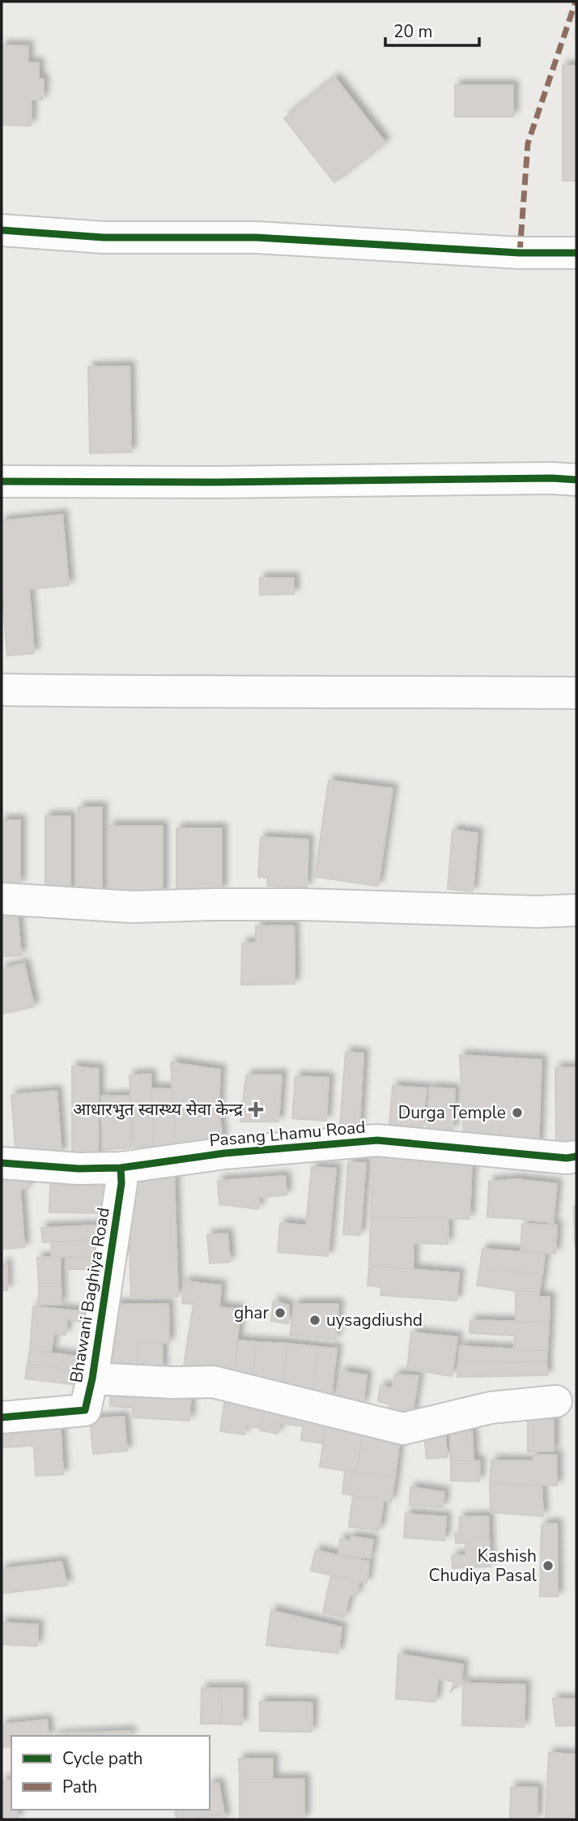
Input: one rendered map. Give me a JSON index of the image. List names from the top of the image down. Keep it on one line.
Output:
{"streets":{"street":["Pasang Lhamu Road","Bhawani Baghiya Road"]},"crossings":[["Pasang Lhamu Road","Bhawani Baghiya Road"]],"places":{"health":["आधारभुत स्वास्थ्य सेवा केन्द्र"],"other":["Durga Temple","ghar","uysagdiushd","Kashish Chudiya Pasal"]},"legend":["Cycle path","Path"],"scale_bar":"20 m"}
